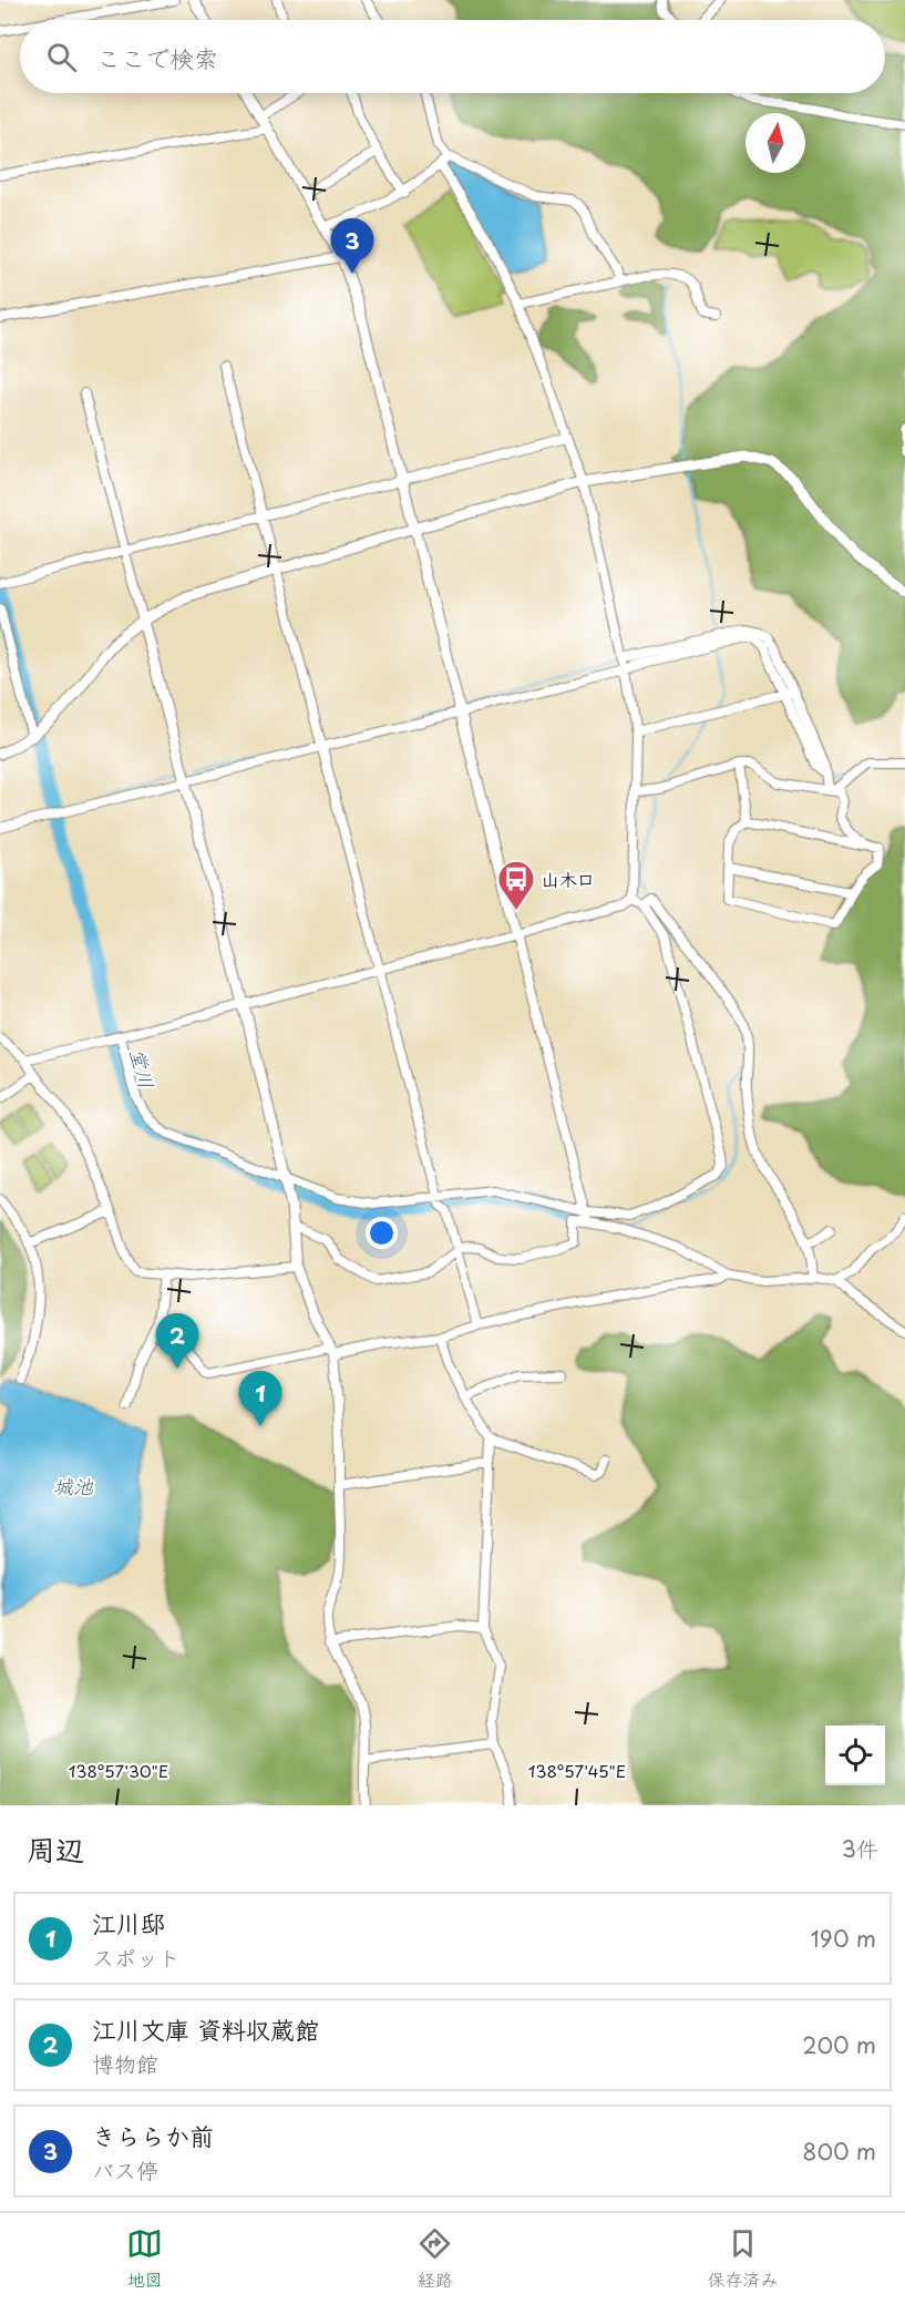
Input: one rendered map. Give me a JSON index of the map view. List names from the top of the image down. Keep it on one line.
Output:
{"water":["堂川","城池"],"places":{"bus stop":["山木口"]},"north":"top","page":{"search":"ここで検索","pins":["3","2","1"],"heading":["周辺","3件"],"list":[{"mark":"1","name":"江川邸","note":"スポット","value":"190 m"},{"mark":"2","name":"江川文庫 資料収蔵館","note":"博物館","value":"200 m"},{"mark":"3","name":"きららか前","note":"バス停","value":"800 m"}],"nav":["地図","経路","保存済み"]},"coordinates":["138°57'30\"E","138°57'45\"E"]}
